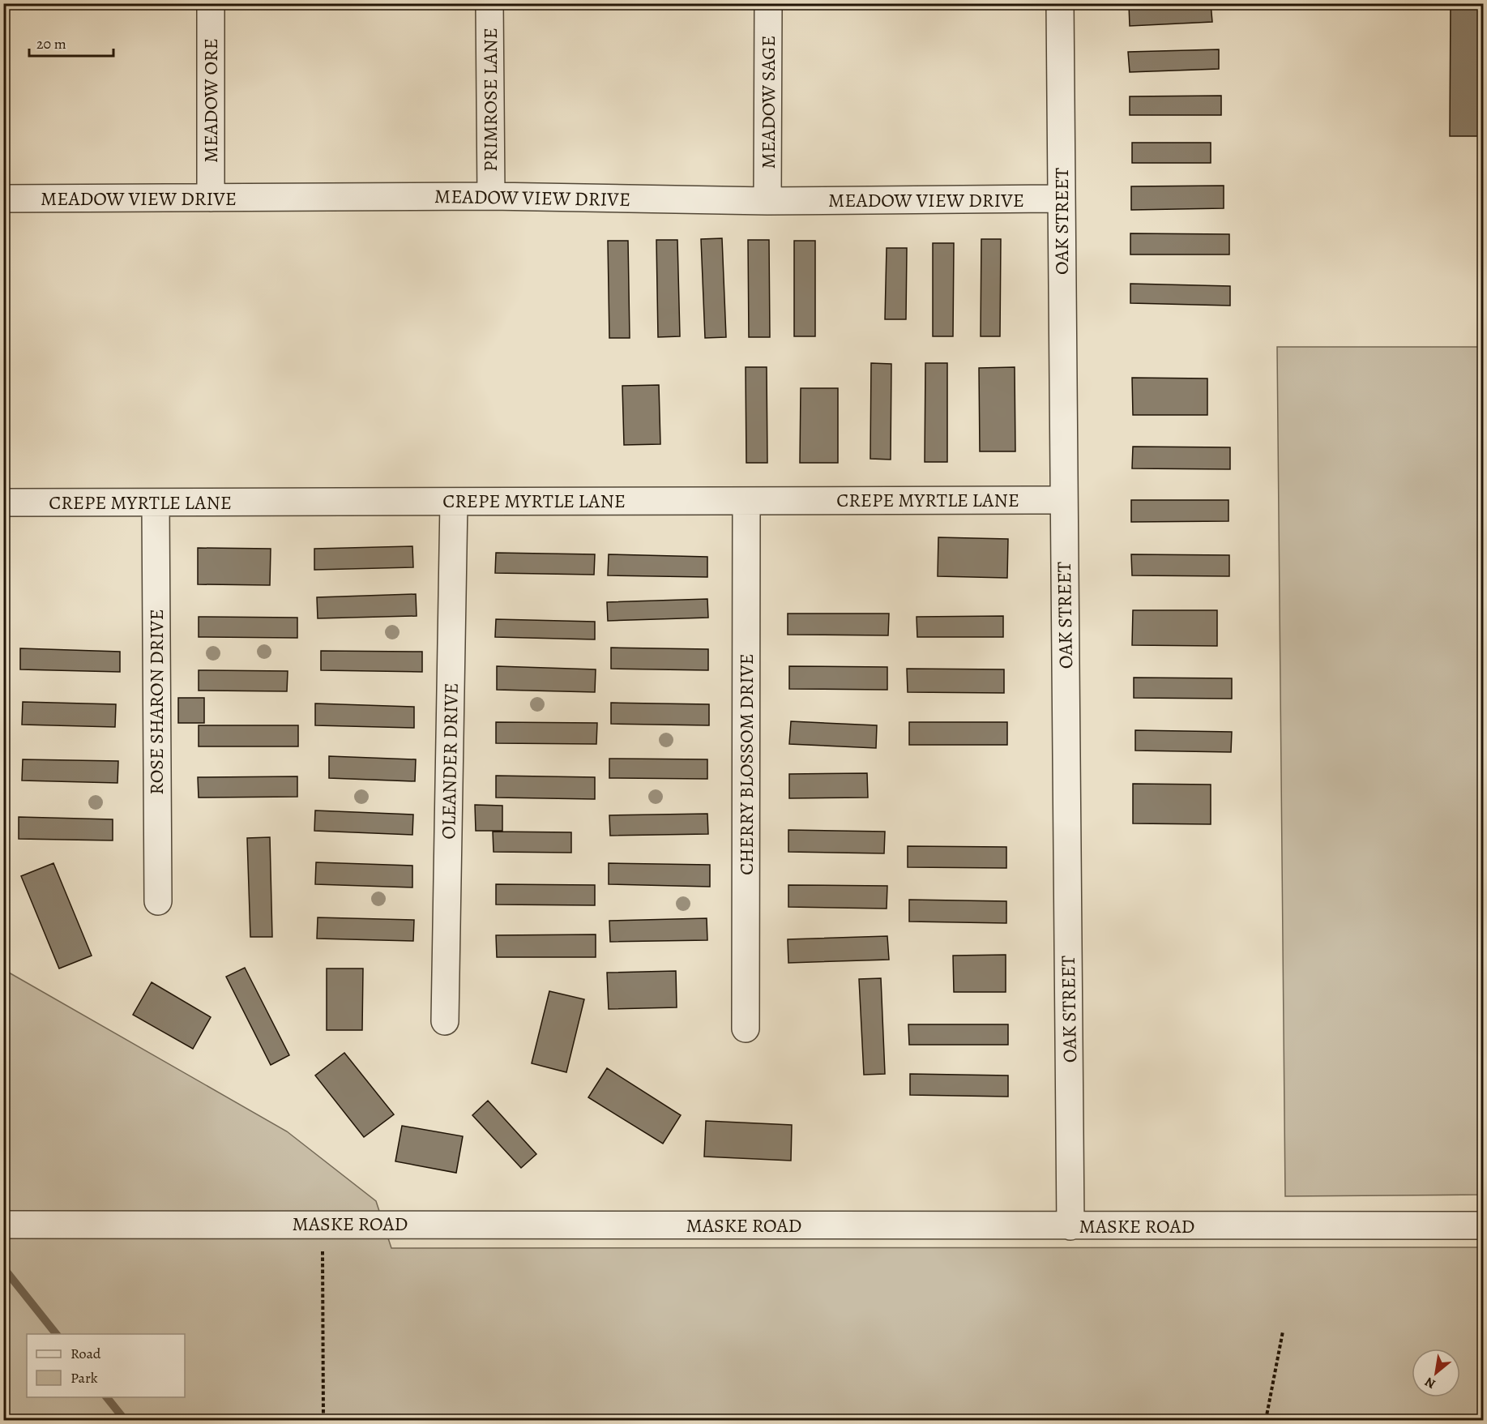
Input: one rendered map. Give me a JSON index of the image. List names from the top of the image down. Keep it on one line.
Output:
{"streets":{"street":["PRIMROSE LANE","MEADOW ORE","MEADOW SAGE","MEADOW VIEW DRIVE","OAK STREET","CREPE MYRTLE LANE","ROSE SHARON DRIVE","OLEANDER DRIVE","CHERRY BLOSSOM DRIVE","MASKE ROAD"]},"crossings":[["PRIMROSE LANE","MEADOW VIEW DRIVE"],["MEADOW ORE","MEADOW VIEW DRIVE"],["MEADOW SAGE","MEADOW VIEW DRIVE"],["MEADOW VIEW DRIVE","OAK STREET"],["OAK STREET","CREPE MYRTLE LANE"],["OAK STREET","MASKE ROAD"],["CREPE MYRTLE LANE","ROSE SHARON DRIVE"],["CREPE MYRTLE LANE","OLEANDER DRIVE"],["CREPE MYRTLE LANE","CHERRY BLOSSOM DRIVE"]],"legend":["Road","Park"],"scale_bar":"20 m","north":"bottom left"}
